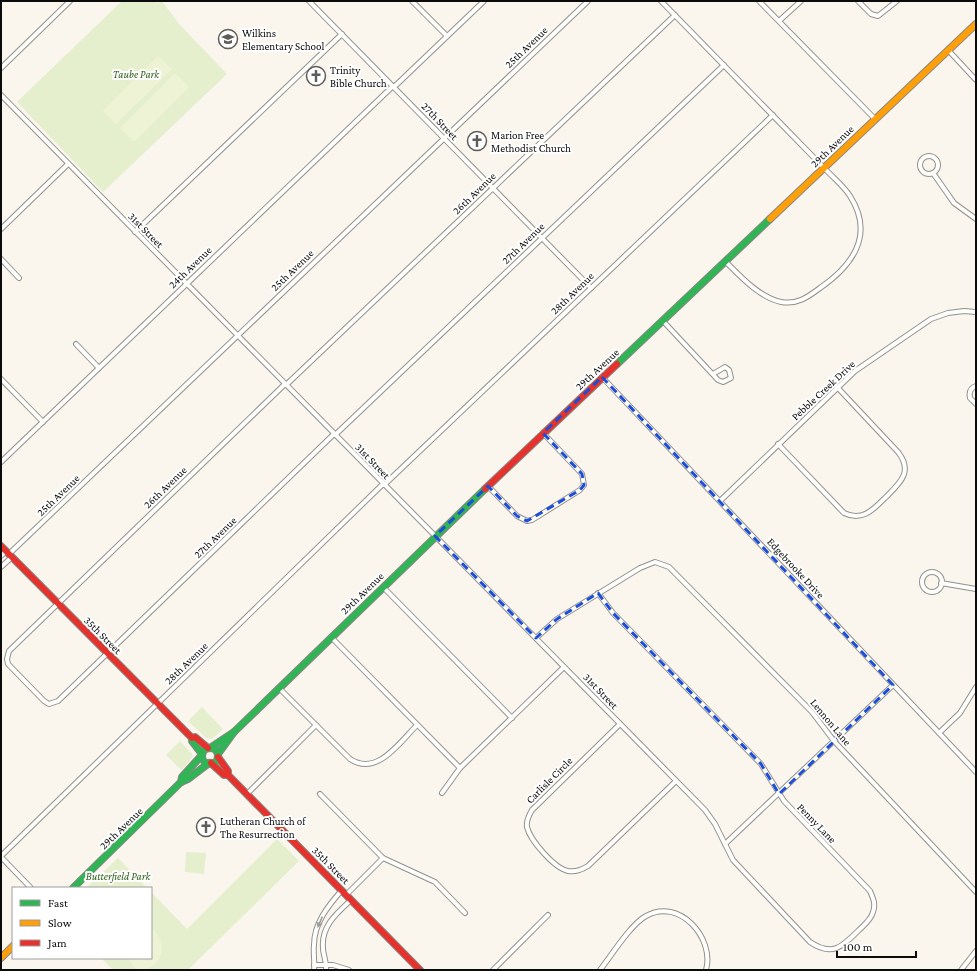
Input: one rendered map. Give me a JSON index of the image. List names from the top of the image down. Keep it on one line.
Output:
{"streets":{"street":["25th Avenue","27th Street","29th Avenue","26th Avenue","31st Street","27th Avenue","24th Avenue","28th Avenue","Pebble Creek Drive","Edgebrooke Drive","35th Street","Lennon Lane","Carlisle Circle","Penny Lane"]},"crossings":[["25th Avenue","27th Street"],["25th Avenue","31st Street"],["25th Avenue","35th Street"],["27th Street","26th Avenue"],["27th Street","27th Avenue"],["27th Street","24th Avenue"],["27th Street","28th Avenue"],["29th Avenue","31st Street"],["29th Avenue","Edgebrooke Drive"],["29th Avenue","35th Street"],["26th Avenue","31st Street"],["26th Avenue","27th Avenue"],["26th Avenue","35th Street"],["31st Street","27th Avenue"],["31st Street","24th Avenue"],["31st Street","28th Avenue"],["31st Street","Carlisle Circle"],["31st Street","Penny Lane"],["27th Avenue","35th Street"],["28th Avenue","35th Street"],["Pebble Creek Drive","Edgebrooke Drive"],["Lennon Lane","Penny Lane"]],"parks":["Taube Park","Butterfield Park"],"places":{"school or university":["Wilkins Elementary School"],"church":["Trinity Bible Church","Marion Free Methodist Church","Lutheran Church of The Resurrection"]},"legend":["Fast","Slow","Jam"],"scale_bar":"100 m"}
